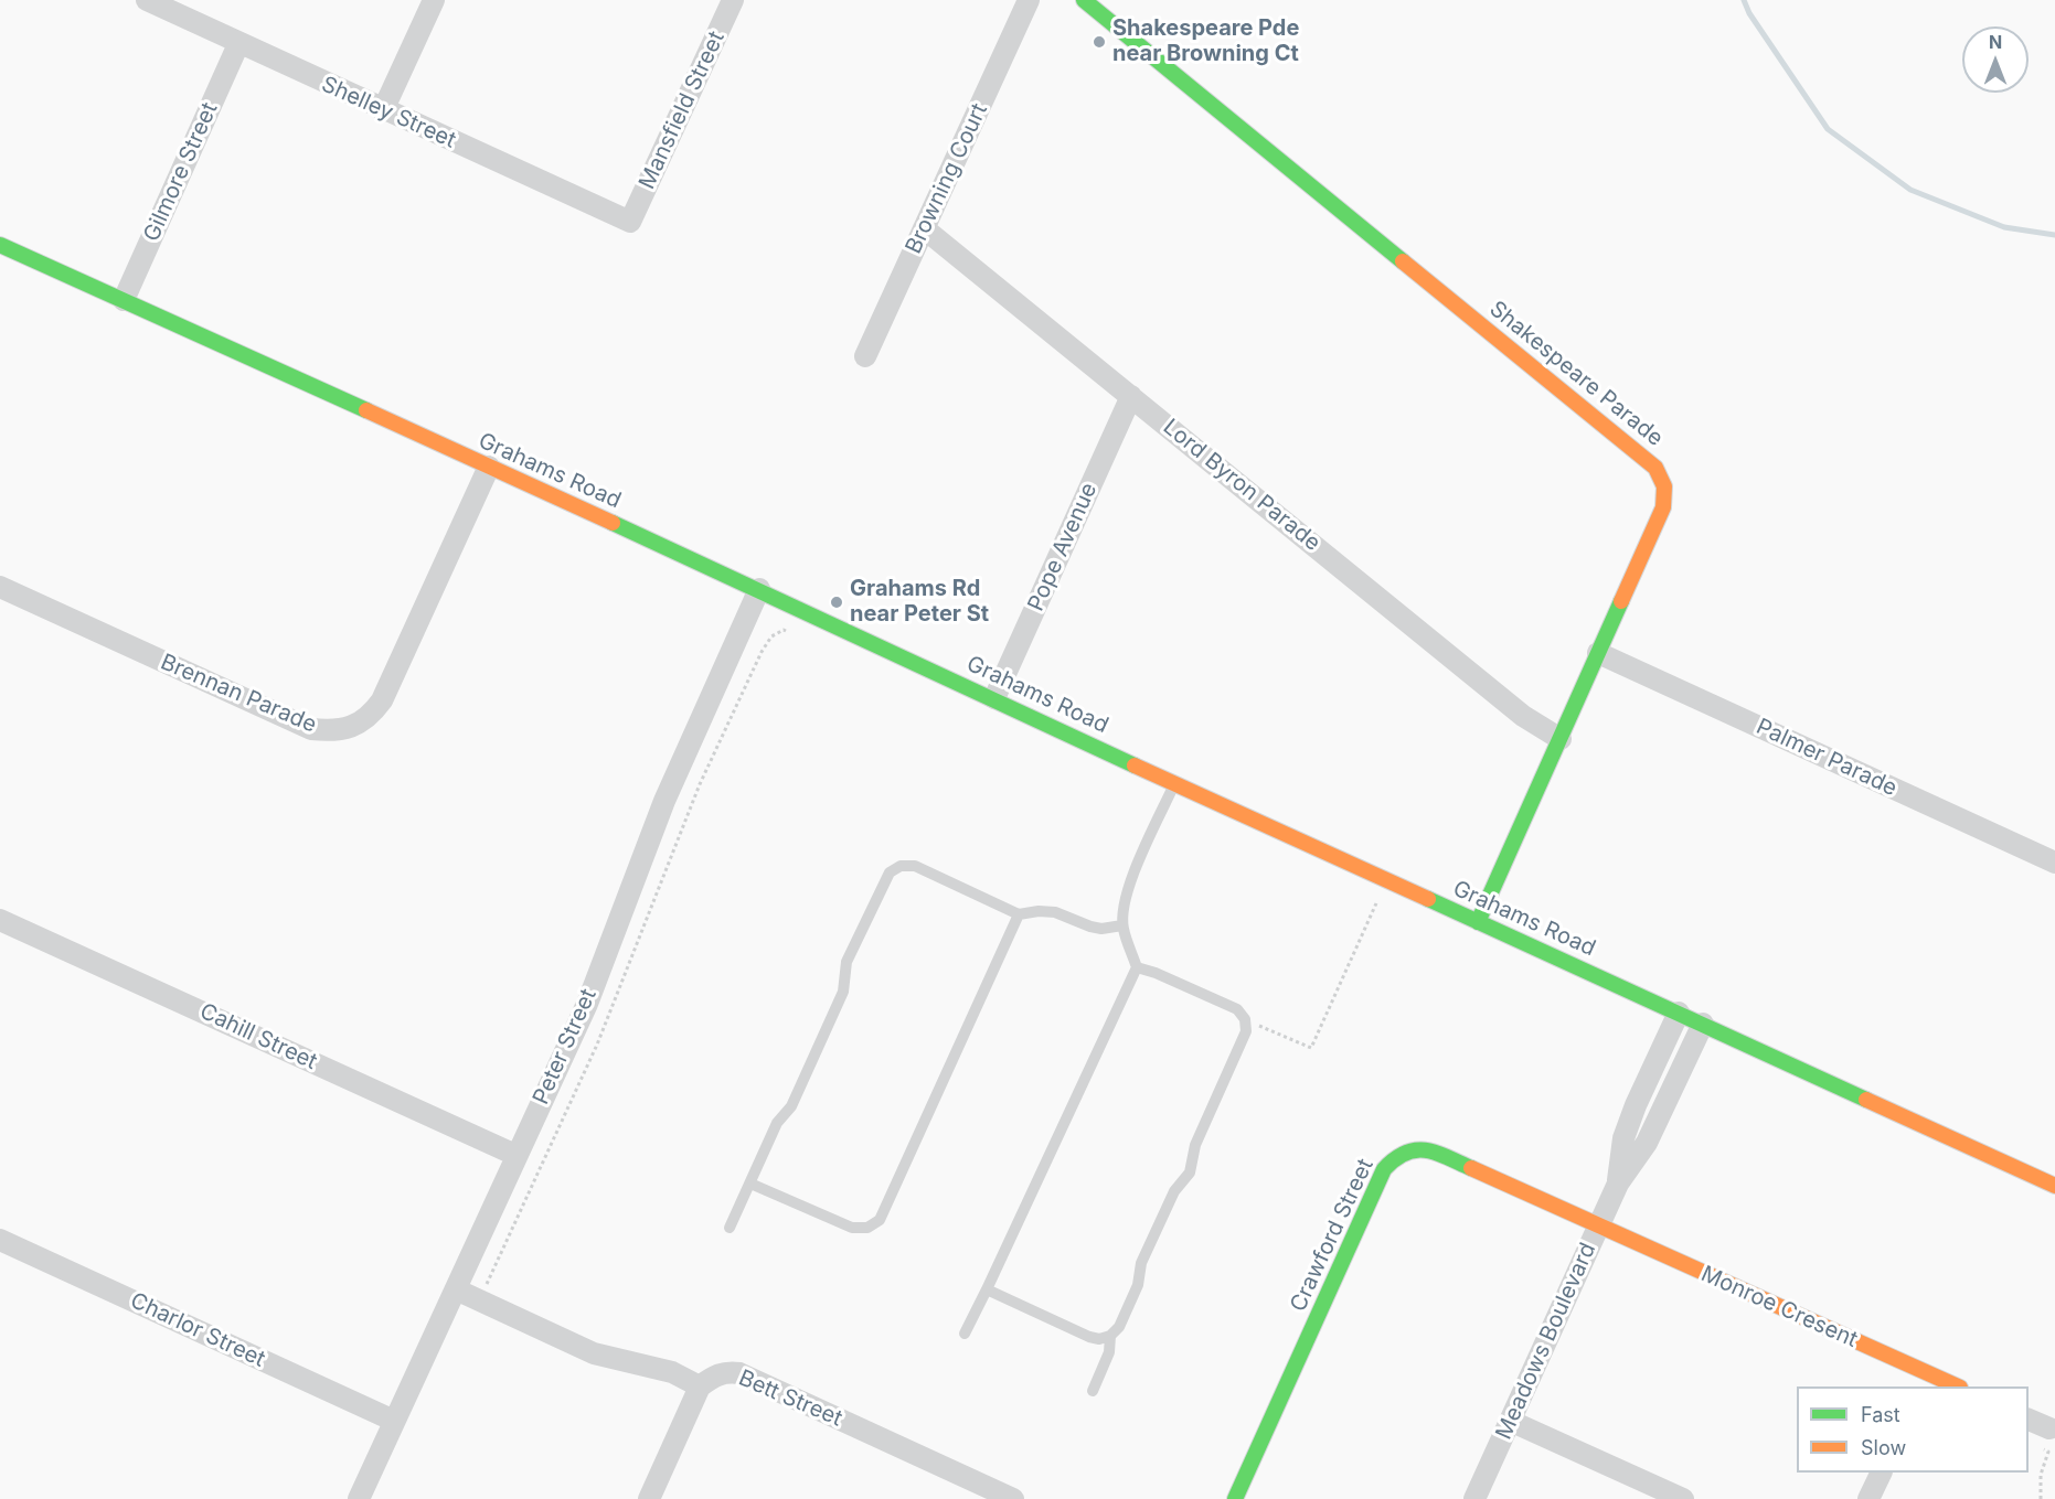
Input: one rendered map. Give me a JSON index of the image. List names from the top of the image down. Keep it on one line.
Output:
{"streets":{"street":["Mansfield Street","Shelley Street","Gilmore Street","Browning Court","Shakespeare Parade","Grahams Road","Lord Byron Parade","Pope Avenue","Brennan Parade","Palmer Parade","Cahill Street","Peter Street","Crawford Street","Monroe Cresent","Charlor Street","Meadows Boulevard","Bett Street"]},"crossings":[["Mansfield Street","Shelley Street"],["Shelley Street","Gilmore Street"],["Gilmore Street","Grahams Road"],["Browning Court","Lord Byron Parade"],["Shakespeare Parade","Grahams Road"],["Shakespeare Parade","Lord Byron Parade"],["Shakespeare Parade","Palmer Parade"],["Grahams Road","Pope Avenue"],["Grahams Road","Brennan Parade"],["Grahams Road","Peter Street"],["Grahams Road","Meadows Boulevard"],["Lord Byron Parade","Pope Avenue"],["Cahill Street","Peter Street"],["Peter Street","Charlor Street"],["Crawford Street","Monroe Cresent"],["Crawford Street","Meadows Boulevard"],["Monroe Cresent","Meadows Boulevard"]],"places":["Shakespeare Pde near Browning Ct","Grahams Rd near Peter St"],"legend":["Fast","Slow"],"north":"top"}
